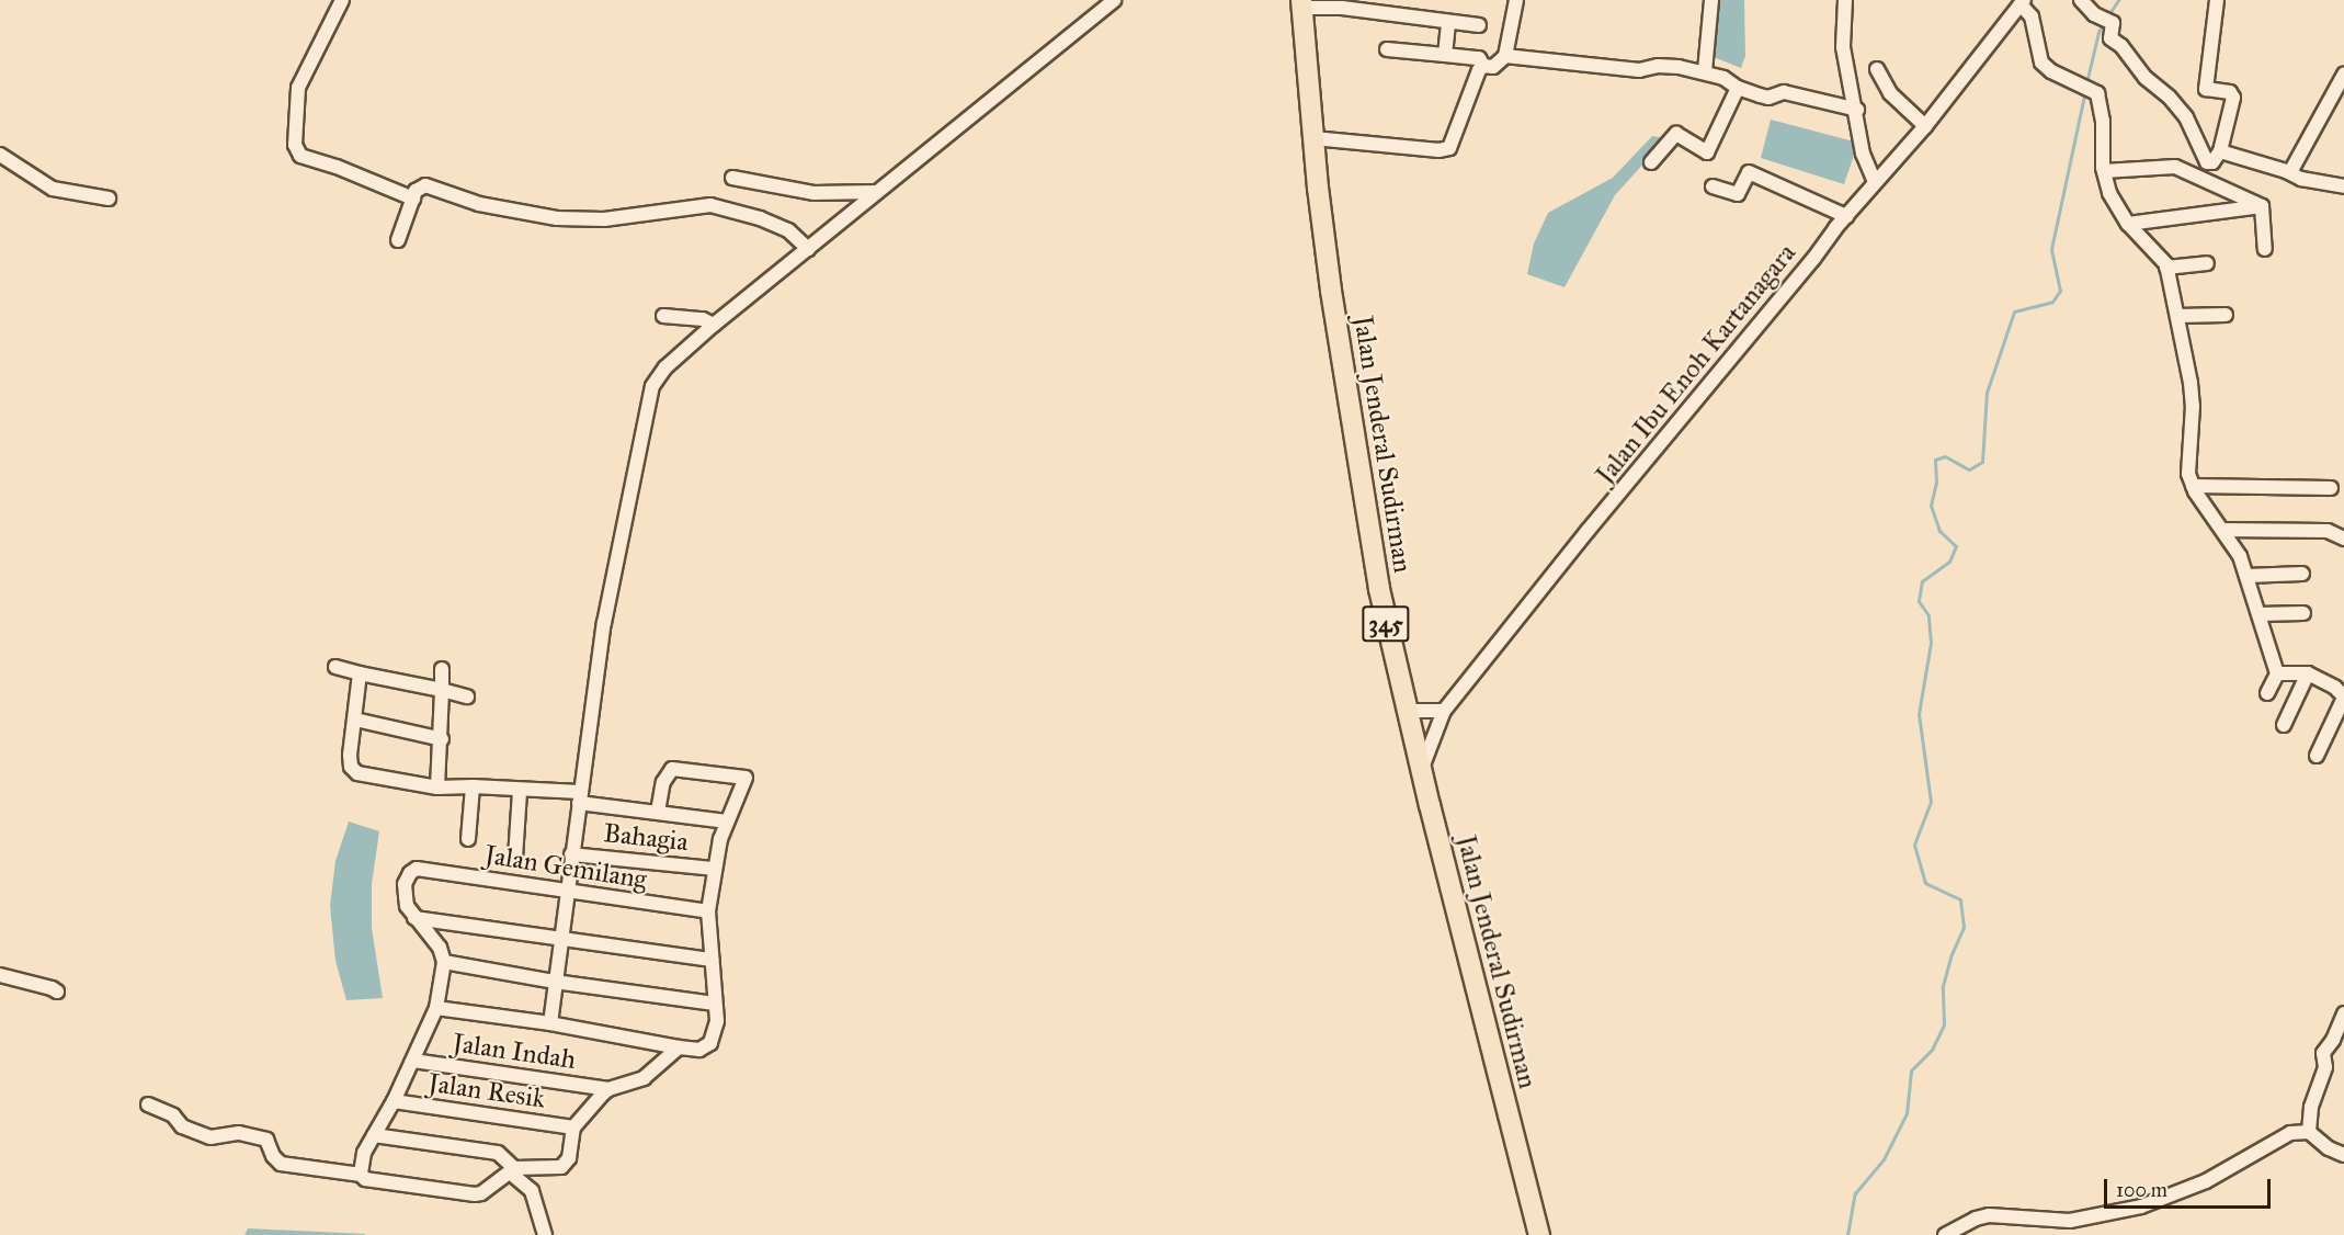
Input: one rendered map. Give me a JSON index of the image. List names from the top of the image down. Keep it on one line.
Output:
{"streets":{"main road":["Jalan Jenderal Sudirman","345"],"street":["Jalan Ibu Enoh Kartanagara","Bahagia","Jalan Gemilang","Jalan Indah","Jalan Resik"]},"crossings":[["Jalan Ibu Enoh Kartanagara","Jalan Jenderal Sudirman"]],"scale_bar":"100 m"}
